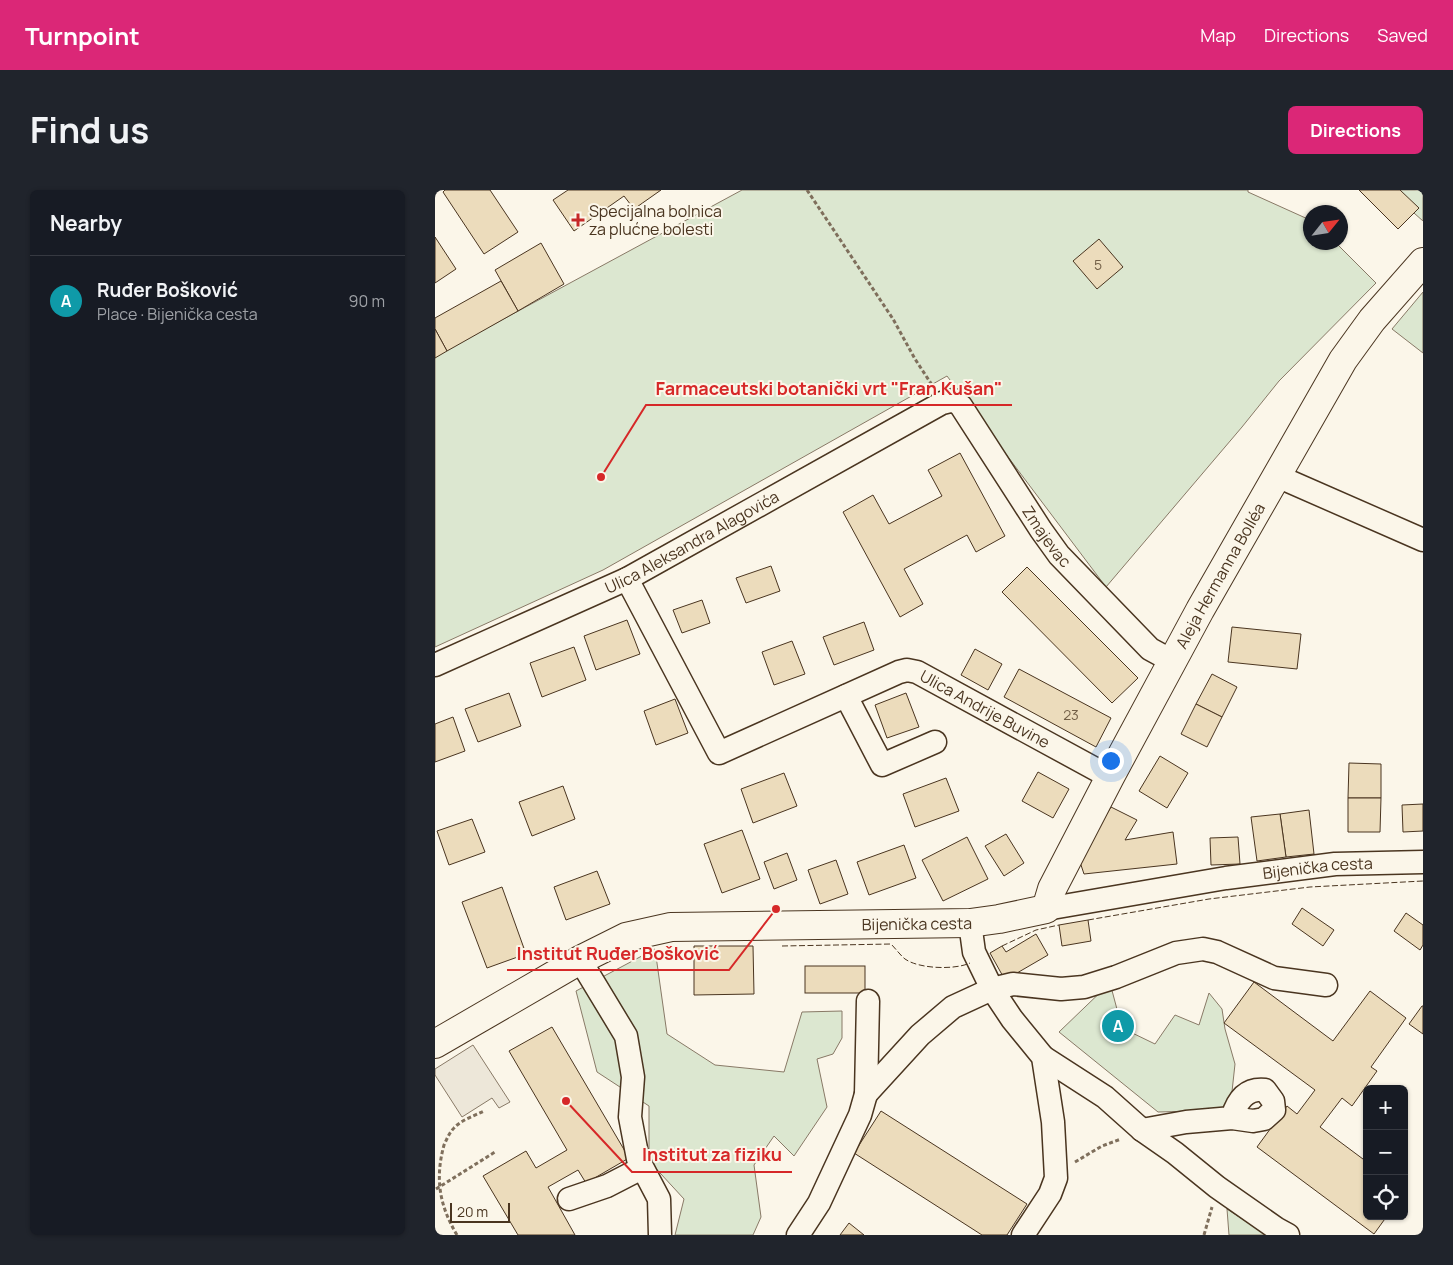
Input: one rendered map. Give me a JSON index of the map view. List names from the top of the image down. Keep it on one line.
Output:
{"streets":{"main road":["Aleja Hermanna Bolléa","Bijenička cesta"],"street":["Zmajevac","Ulica Aleksandra Alagovića","Ulica Andrije Buvine"]},"crossings":[["Zmajevac","Ulica Aleksandra Alagovića"],["Zmajevac","Aleja Hermanna Bolléa"],["Ulica Aleksandra Alagovića","Ulica Andrije Buvine"],["Aleja Hermanna Bolléa","Ulica Andrije Buvine"],["Aleja Hermanna Bolléa","Bijenička cesta"]],"places":{"health":["Specijalna bolnica za plućne bolesti"],"other":["Farmaceutski botanički vrt \"Fran Kušan\"","Institut Ruđer Bošković","Institut za fiziku"]},"house_numbers":["5","23"],"scale_bar":"20 m","north":"top right","page":{"header":"Turnpoint","nav":["Map","Directions","Saved"],"title":"Find us","buttons":"Directions","heading":"Nearby","list":[{"mark":"A","name":"Ruđer Bošković","note":"Place · Bijenička cesta","value":"90 m"}],"pins":"A","map_buttons":["+","−"],"scale":"20 m"}}
